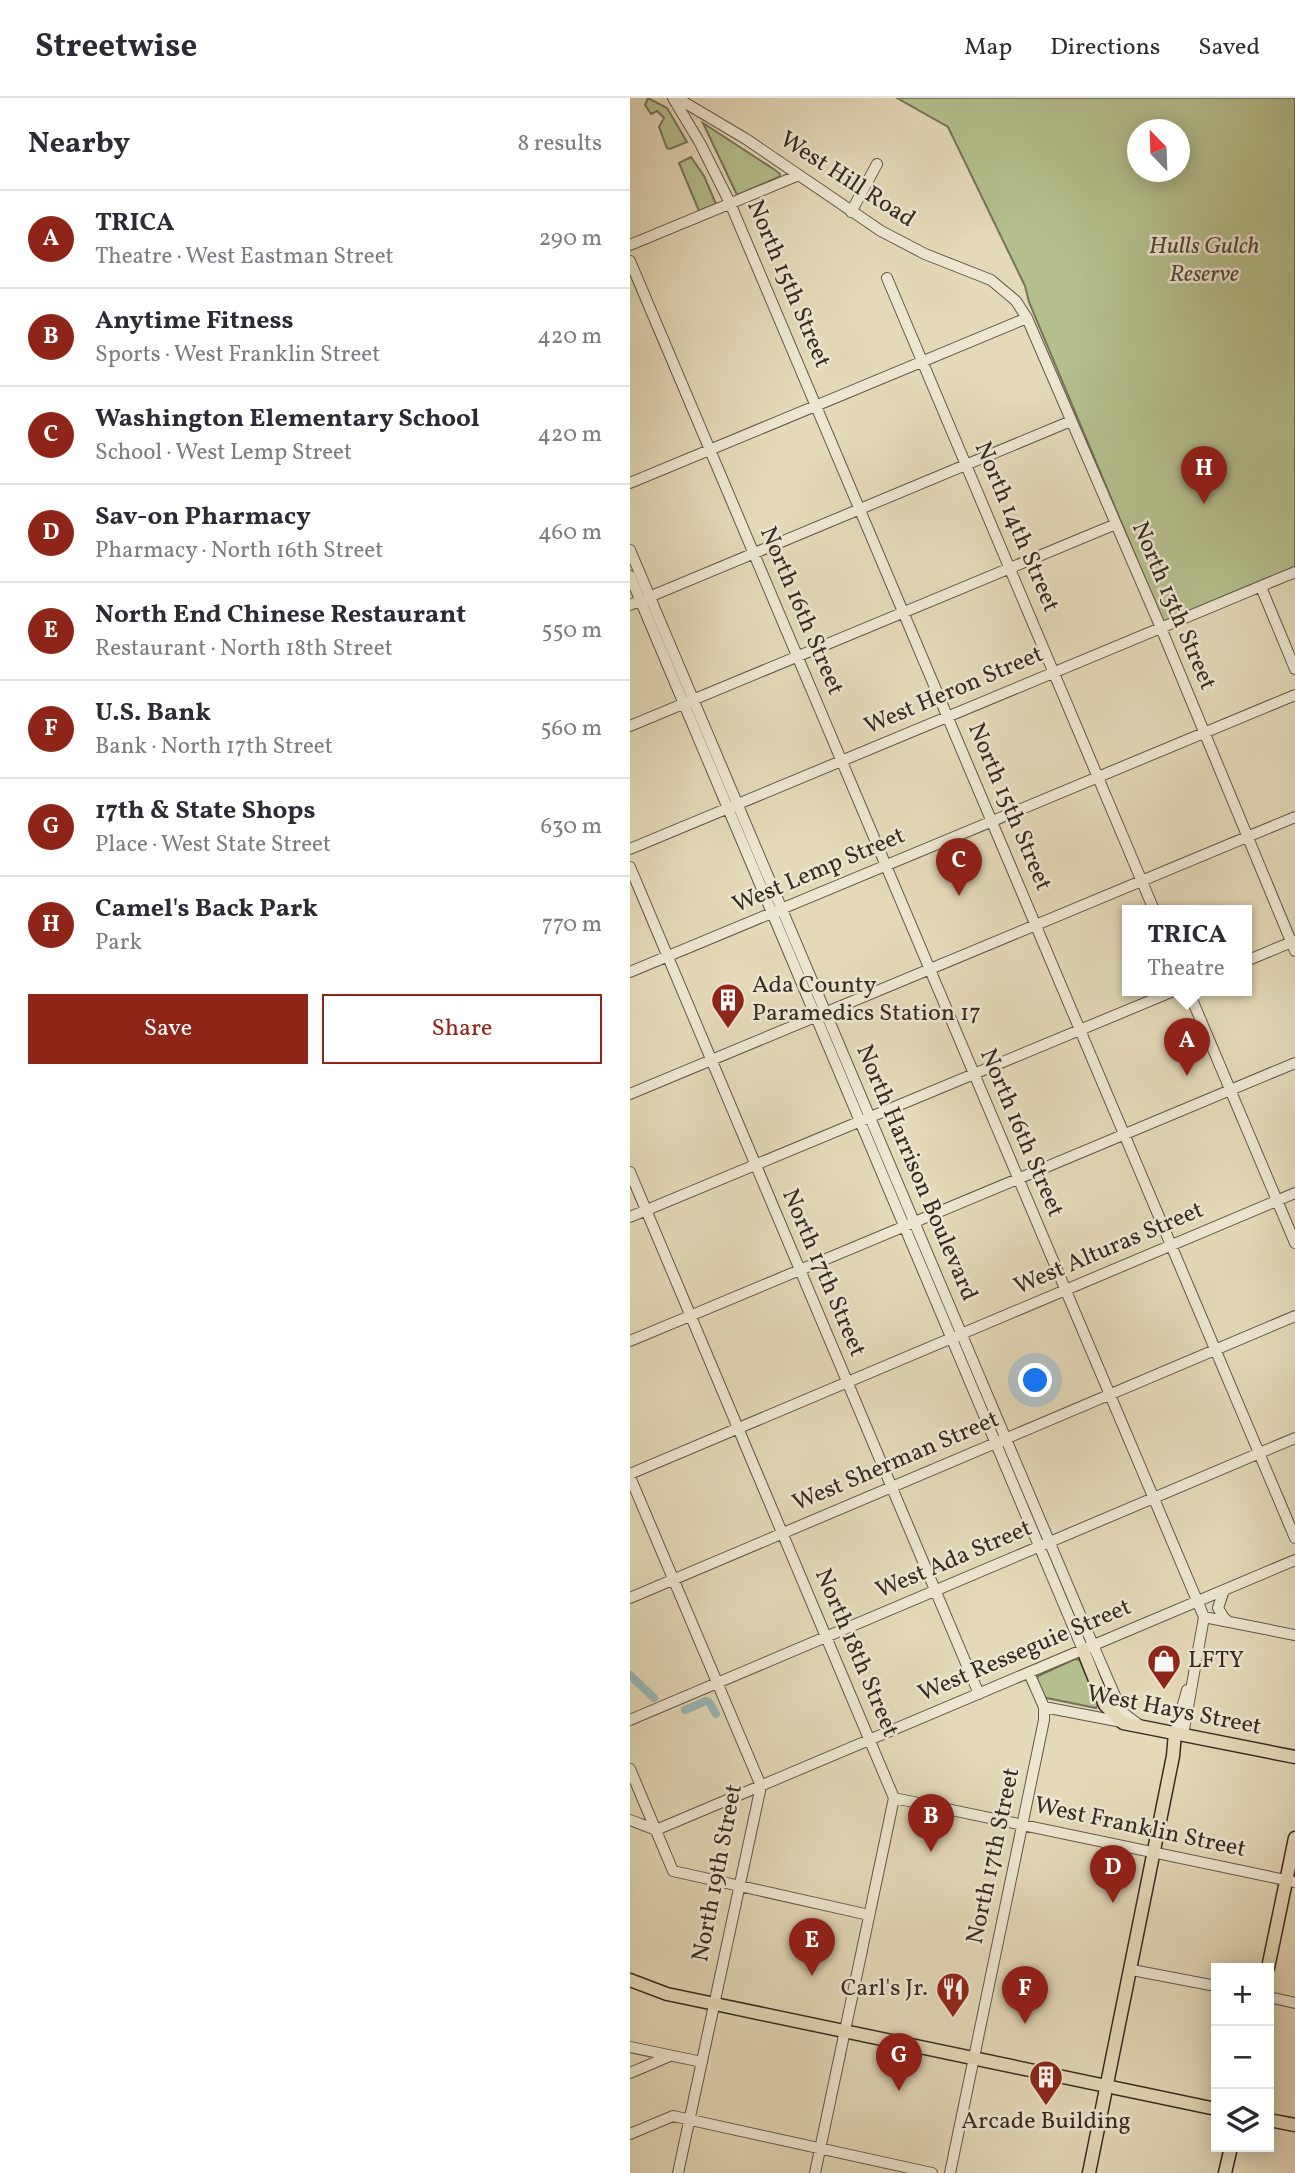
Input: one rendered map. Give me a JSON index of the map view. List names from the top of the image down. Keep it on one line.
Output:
{"streets":{"main road":["North Harrison Boulevard","West Hays Street"],"street":["West Hill Road","North 15th Street","North 14th Street","North 13th Street","North 16th Street","West Heron Street","West Lemp Street","West Alturas Street","North 17th Street","West Sherman Street","West Ada Street","West Resseguie Street","North 18th Street","West Franklin Street","North 19th Street"]},"crossings":[["West Hill Road","North 15th Street"],["West Hill Road","North 13th Street"],["North 15th Street","West Heron Street"],["North 15th Street","West Lemp Street"],["North 15th Street","West Alturas Street"],["North 15th Street","West Sherman Street"],["North 15th Street","West Ada Street"],["North 14th Street","West Heron Street"],["North 14th Street","West Lemp Street"],["North 13th Street","West Heron Street"],["North 13th Street","West Lemp Street"],["North 16th Street","West Heron Street"],["North 16th Street","West Lemp Street"],["North 16th Street","West Alturas Street"],["North 16th Street","West Sherman Street"],["North 16th Street","West Ada Street"],["North 16th Street","West Resseguie Street"],["West Heron Street","North Harrison Boulevard"],["West Lemp Street","North Harrison Boulevard"],["West Lemp Street","North 17th Street"],["North Harrison Boulevard","West Alturas Street"],["North Harrison Boulevard","West Sherman Street"],["North Harrison Boulevard","West Ada Street"],["North Harrison Boulevard","West Resseguie Street"],["North Harrison Boulevard","West Hays Street"],["West Alturas Street","North 17th Street"],["West Alturas Street","North 18th Street"],["West Alturas Street","North 19th Street"],["North 17th Street","West Sherman Street"],["North 17th Street","West Ada Street"],["North 17th Street","West Resseguie Street"],["North 17th Street","West Hays Street"],["North 17th Street","West Franklin Street"],["West Sherman Street","North 18th Street"],["West Sherman Street","North 19th Street"],["West Ada Street","North 18th Street"],["West Ada Street","North 19th Street"],["West Resseguie Street","North 18th Street"],["West Resseguie Street","North 19th Street"],["North 18th Street","West Franklin Street"]],"parks":["Hulls Gulch Reserve"],"places":{"building":["Ada County Paramedics Station 17","Arcade Building"],"shop":["LFTY"],"restaurant":["Carl's Jr."]},"north":"top left","page":{"header":"Streetwise","nav":["Map","Directions","Saved"],"heading":["Nearby","8 results"],"list":[{"mark":"A","name":"TRICA","note":"Theatre · West Eastman Street","value":"290 m"},{"mark":"B","name":"Anytime Fitness","note":"Sports · West Franklin Street","value":"420 m"},{"mark":"C","name":"Washington Elementary School","note":"School · West Lemp Street","value":"420 m"},{"mark":"D","name":"Sav-on Pharmacy","note":"Pharmacy · North 16th Street","value":"460 m"},{"mark":"E","name":"North End Chinese Restaurant","note":"Restaurant · North 18th Street","value":"550 m"},{"mark":"F","name":"U.S. Bank","note":"Bank · North 17th Street","value":"560 m"},{"mark":"G","name":"17th & State Shops","note":"Place · West State Street","value":"630 m"},{"mark":"H","name":"Camel's Back Park","note":"Park","value":"770 m"}],"pins":["H","C","A","B","D","E","F","G"],"popup":["TRICA","Theatre"],"buttons":["Save","Share"],"map_buttons":["+","−"]}}
